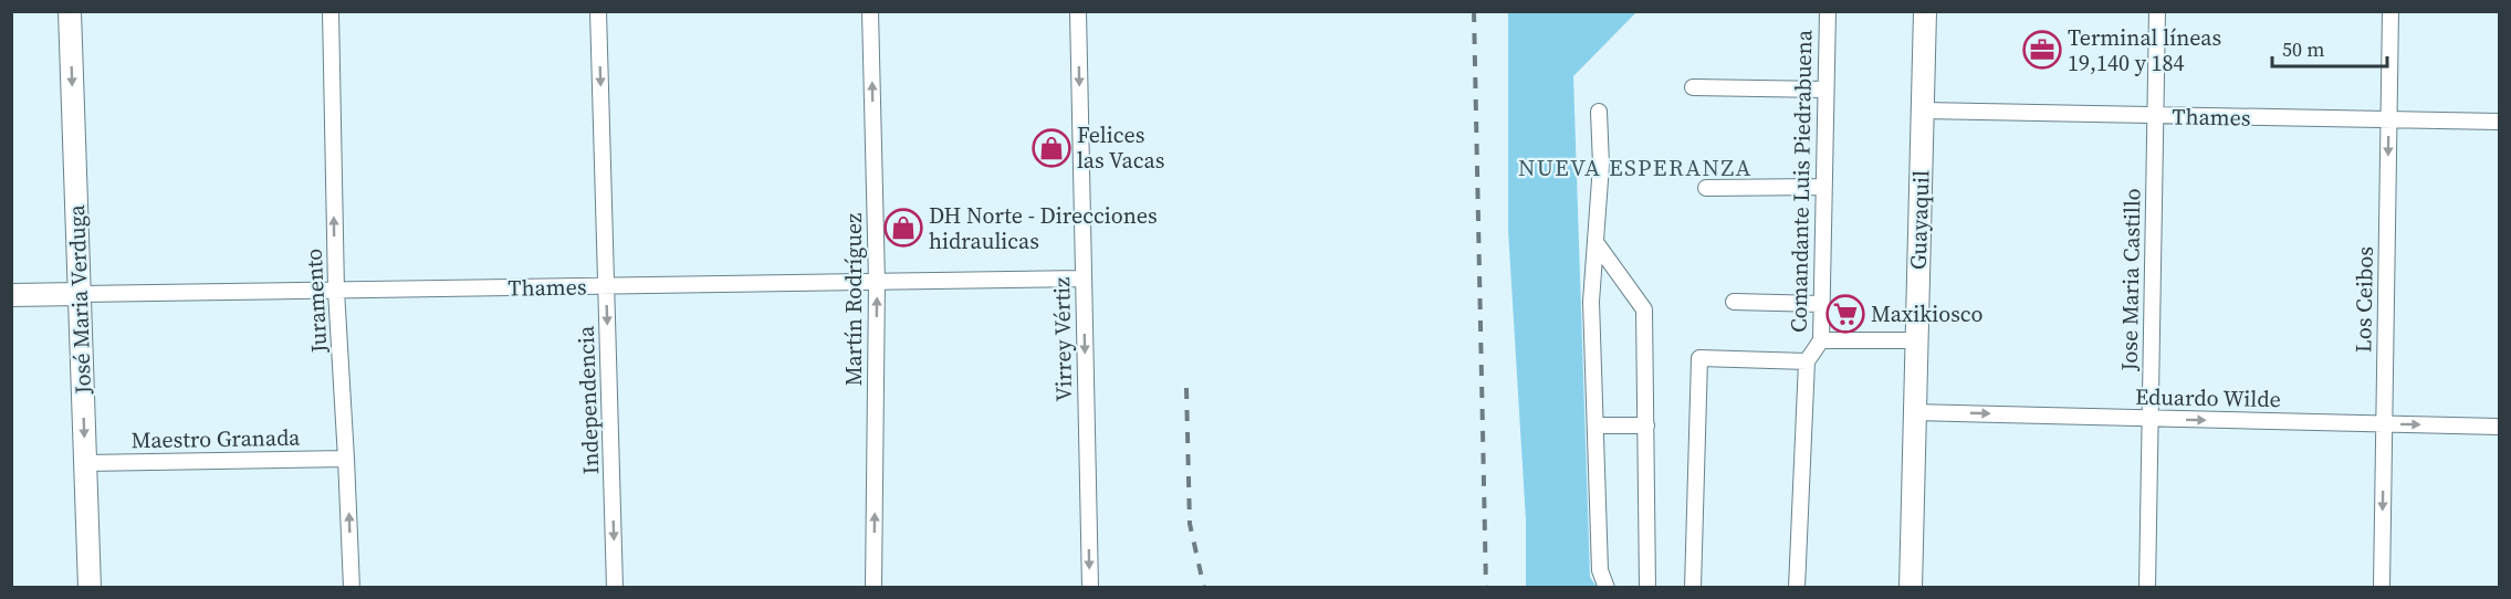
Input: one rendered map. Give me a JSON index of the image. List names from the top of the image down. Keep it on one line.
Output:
{"streets":{"street":["Thames","Comandante Luis Piedrabuena","Guayaquil","Jose Maria Castillo","José Maria Verduga","Martín Rodríguez","Los Ceibos","Juramento","Virrey Vértiz","Eduardo Wilde","Independencia","Maestro Granada"]},"crossings":[["Thames","Guayaquil"],["Thames","Jose Maria Castillo"],["Thames","José Maria Verduga"],["Thames","Martín Rodríguez"],["Thames","Los Ceibos"],["Thames","Juramento"],["Thames","Virrey Vértiz"],["Thames","Independencia"],["Guayaquil","Eduardo Wilde"],["Jose Maria Castillo","Eduardo Wilde"],["José Maria Verduga","Maestro Granada"],["Los Ceibos","Eduardo Wilde"],["Juramento","Maestro Granada"]],"one_way":["José Maria Verduga","Martín Rodríguez","Los Ceibos","Juramento","Virrey Vértiz","Eduardo Wilde","Independencia"],"districts":["NUEVA ESPERANZA"],"places":{"office":["Terminal líneas 19,140 y 184"],"shop":["Felices las Vacas","DH Norte - Direcciones hidraulicas"],"supermarket":["Maxikiosco"]},"scale_bar":"50 m"}
